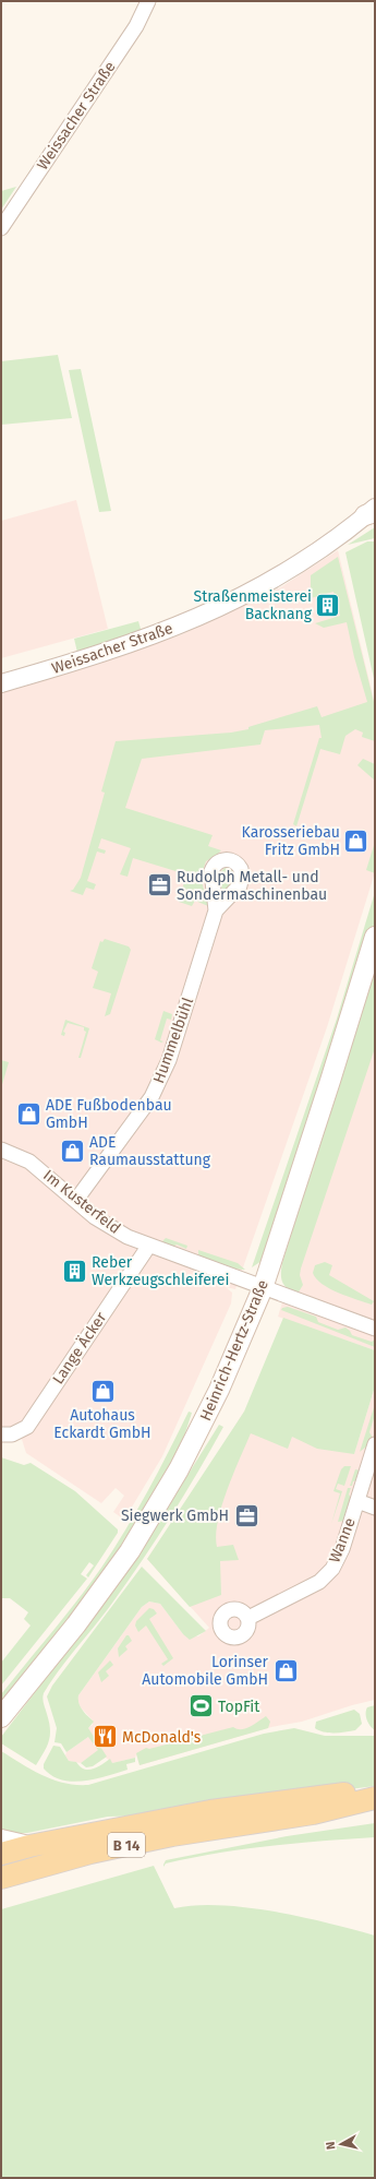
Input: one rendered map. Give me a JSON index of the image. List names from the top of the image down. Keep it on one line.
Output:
{"streets":{"main road":["Heinrich-Hertz-Straße","B 14"],"street":["Weissacher Straße","Hummelbühl","Im Kusterfeld","Lange Äcker","Wanne"]},"crossings":[["Hummelbühl","Im Kusterfeld"],["Im Kusterfeld","Lange Äcker"],["Im Kusterfeld","Heinrich-Hertz-Straße"]],"places":{"building":["Straßenmeisterei Backnang","Reber Werkzeugschleiferei"],"shop":["Karosseriebau Fritz GmbH","ADE Fußbodenbau GmbH","ADE Raumausstattung","Autohaus Eckardt GmbH","Lorinser Automobile GmbH"],"office":["Rudolph Metall- und Sondermaschinenbau","Siegwerk GmbH"],"sports":["TopFit"],"restaurant":["McDonald's"]},"north":"left"}
